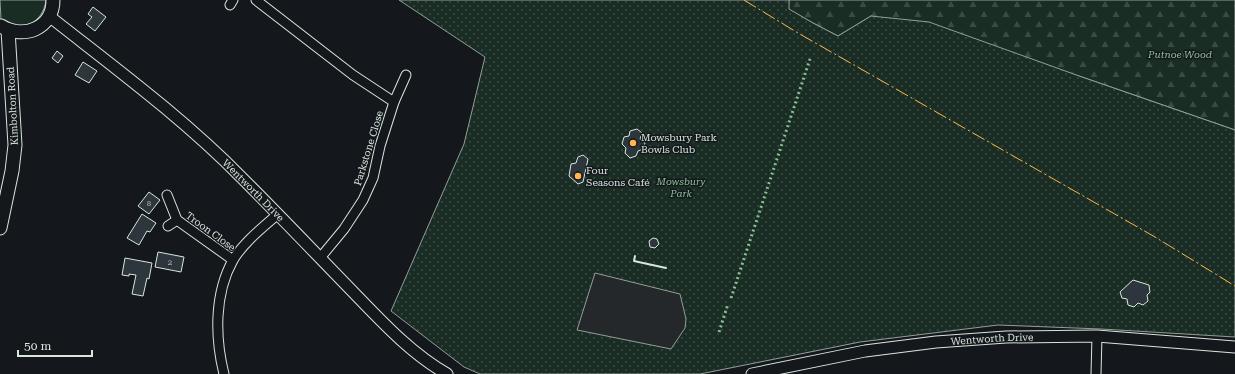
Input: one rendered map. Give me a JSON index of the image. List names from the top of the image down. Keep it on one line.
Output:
{"streets":{"main road":["Kimbolton Road"],"street":["Parkstone Close","Wentworth Drive","Troon Close"]},"crossings":[["Parkstone Close","Wentworth Drive"]],"parks":["Putnoe Wood","Mowsbury Park"],"places":["Mowsbury Park Bowls Club","Four Seasons Café"],"house_numbers":["8","2"],"scale_bar":"50 m"}
